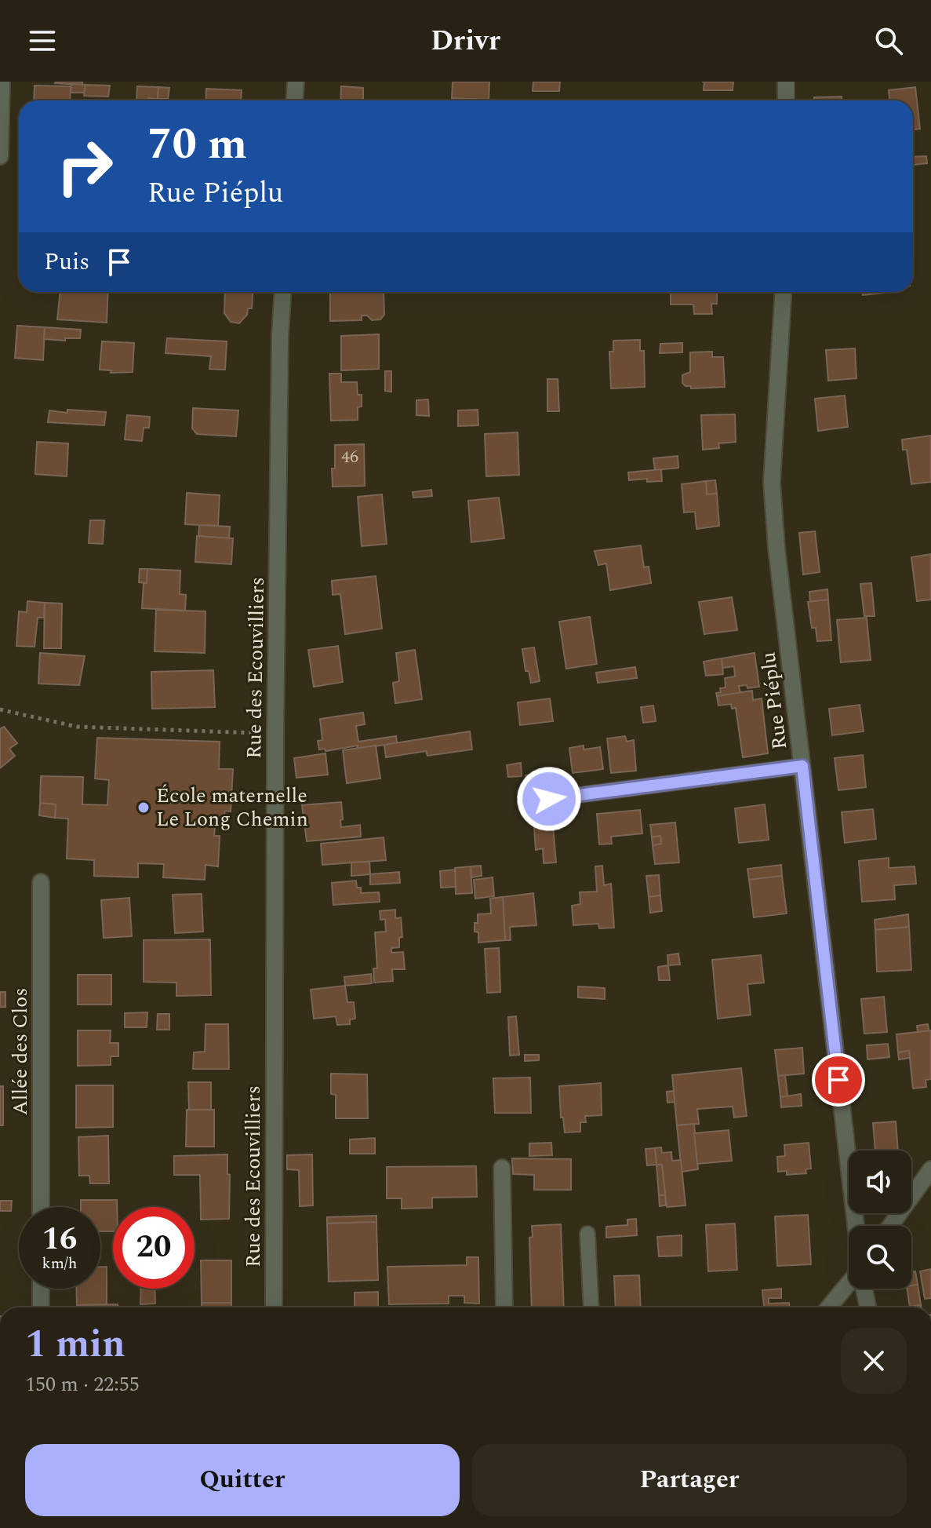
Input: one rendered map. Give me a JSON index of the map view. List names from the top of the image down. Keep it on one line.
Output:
{"streets":{"street":["Rue des Ecouvilliers","Rue Piéplu","Allée des Clos"]},"places":["École maternelle Le Long Chemin"],"house_numbers":["46"],"page":{"header":"Drivr","turn":["70 m","Rue Piéplu"],"then":"Puis","speed":"16 km/h","limit":"20","heading":["1 min","150 m · 22:55"],"buttons":["Quitter","Partager"]}}
